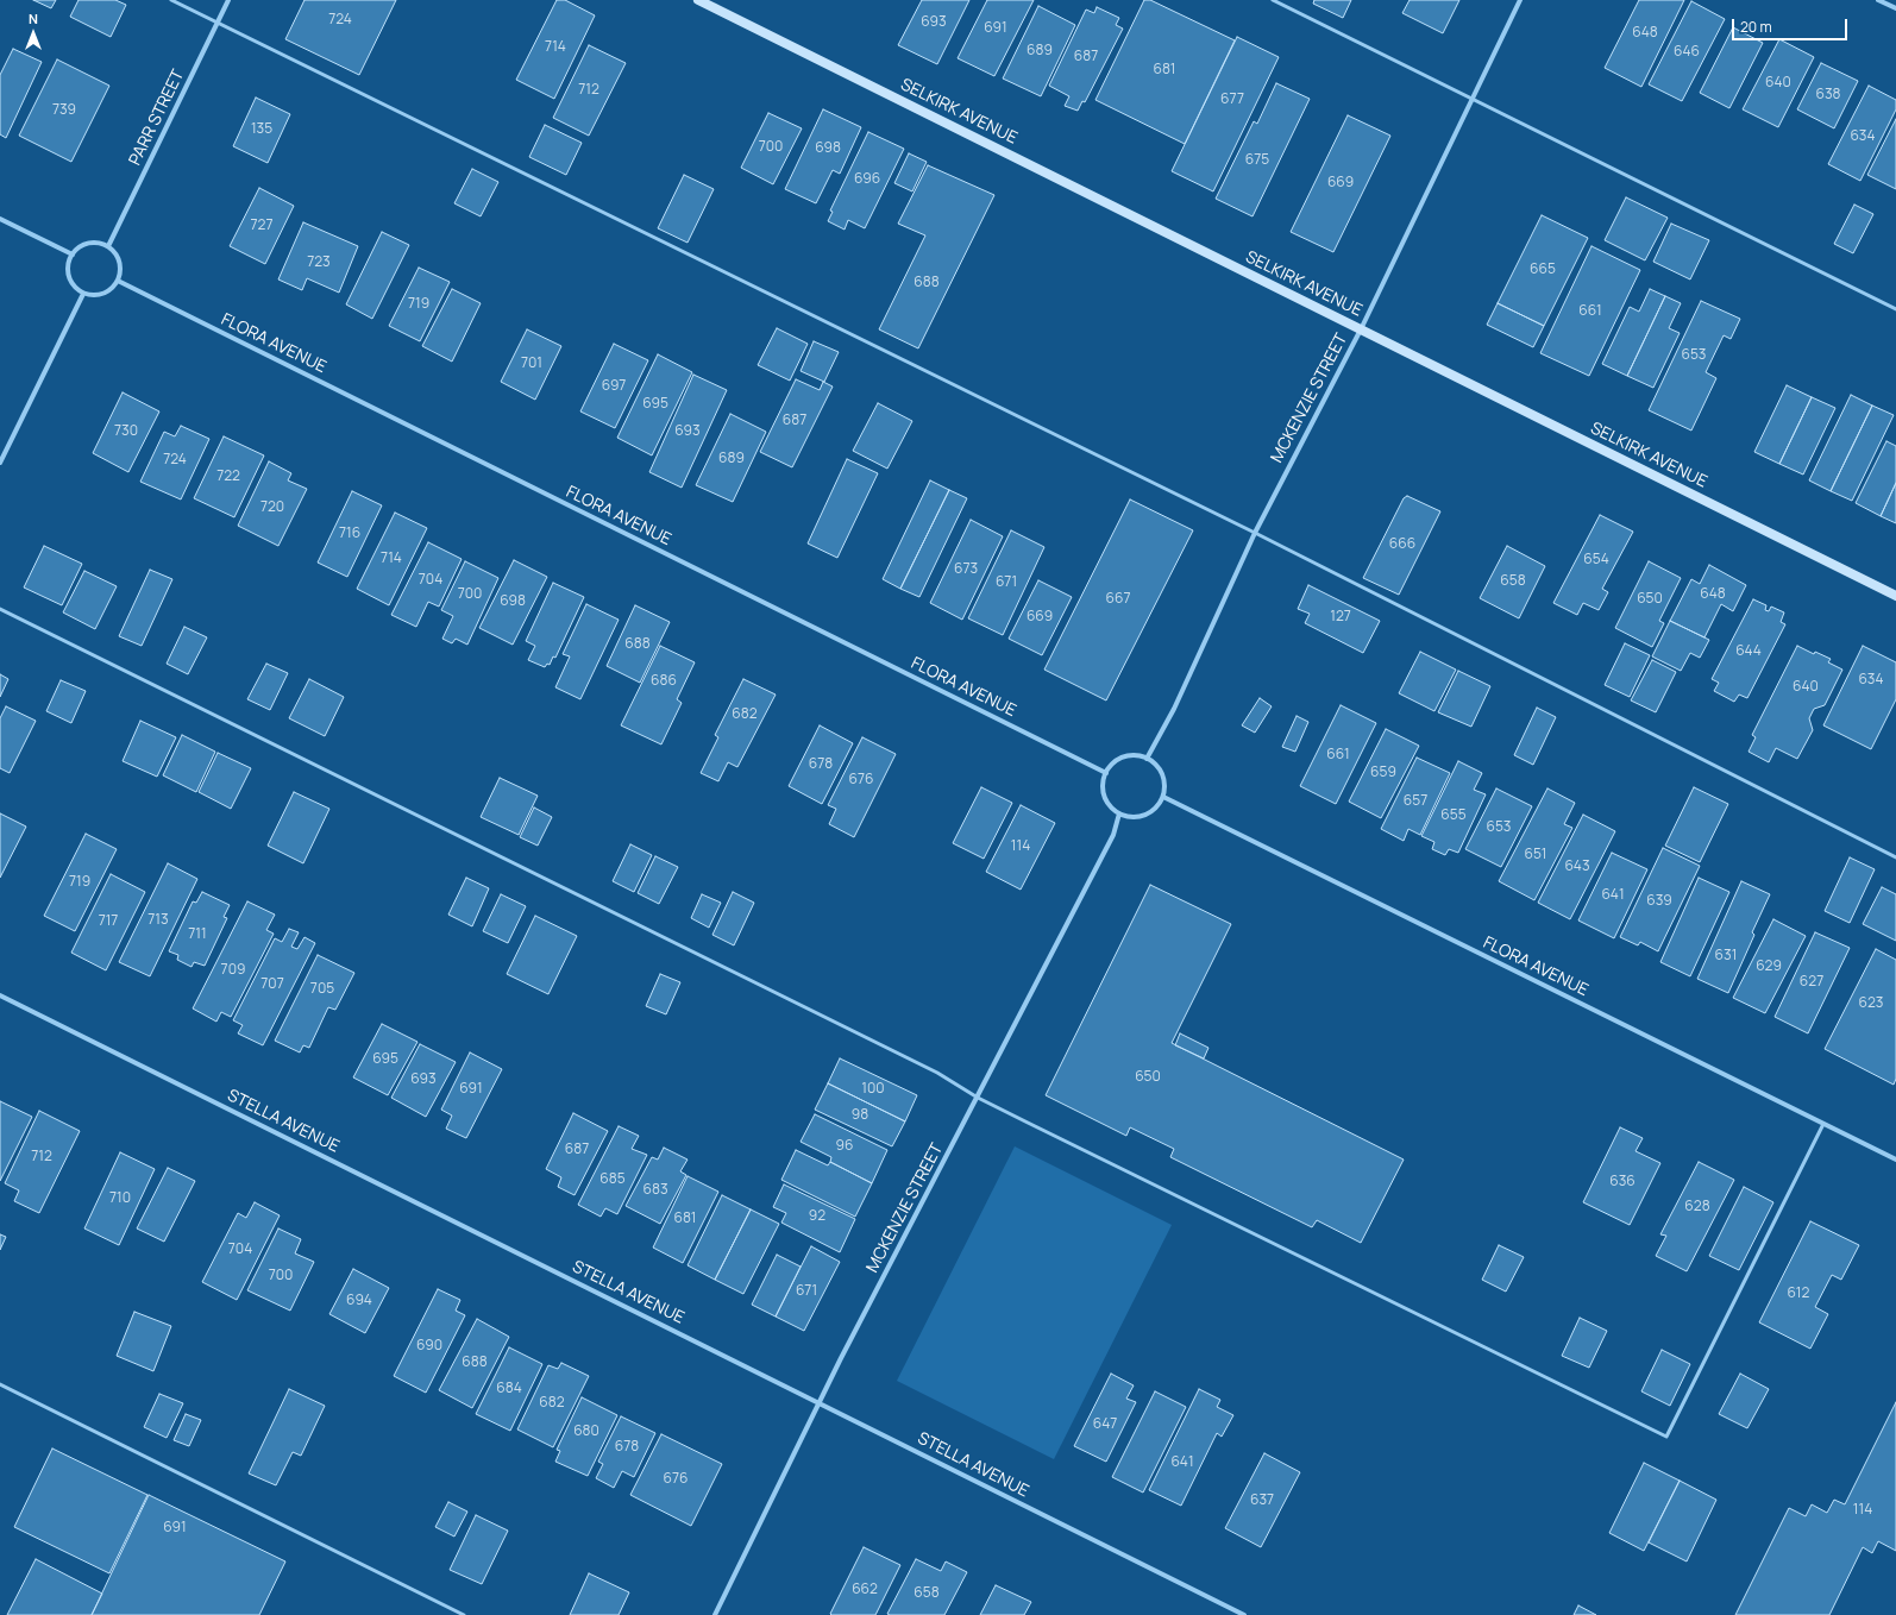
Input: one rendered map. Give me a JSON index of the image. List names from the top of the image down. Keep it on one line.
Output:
{"streets":{"main road":["SELKIRK AVENUE"],"street":["PARR STREET","FLORA AVENUE","MCKENZIE STREET","STELLA AVENUE"]},"crossings":[["SELKIRK AVENUE","MCKENZIE STREET"],["PARR STREET","FLORA AVENUE"],["FLORA AVENUE","MCKENZIE STREET"],["MCKENZIE STREET","STELLA AVENUE"]],"house_numbers":["724","693","691","648","714","689","646","687","681","640","712","638","677","739","135","634","700","698","675","696","669","727","723","665","688","719","661","653","701","697","695","687","730","693","689","724","722","720","716","666","714","654","673","704","658","671","700","648","667","650","698","669","127","688","644","634","686","640","682","661","678","659","676","657","655","653","114","651","643","719","641","639","713","717","711","631","629","709","627","707","705","623","695","650","693","691","100","98","96","687","712","685","636","683","710","628","92","681","704","700","671","612","694","690","688","684","682","647","680","678","641","676","637","114","691","662","658"],"scale_bar":"20 m","north":"top"}
